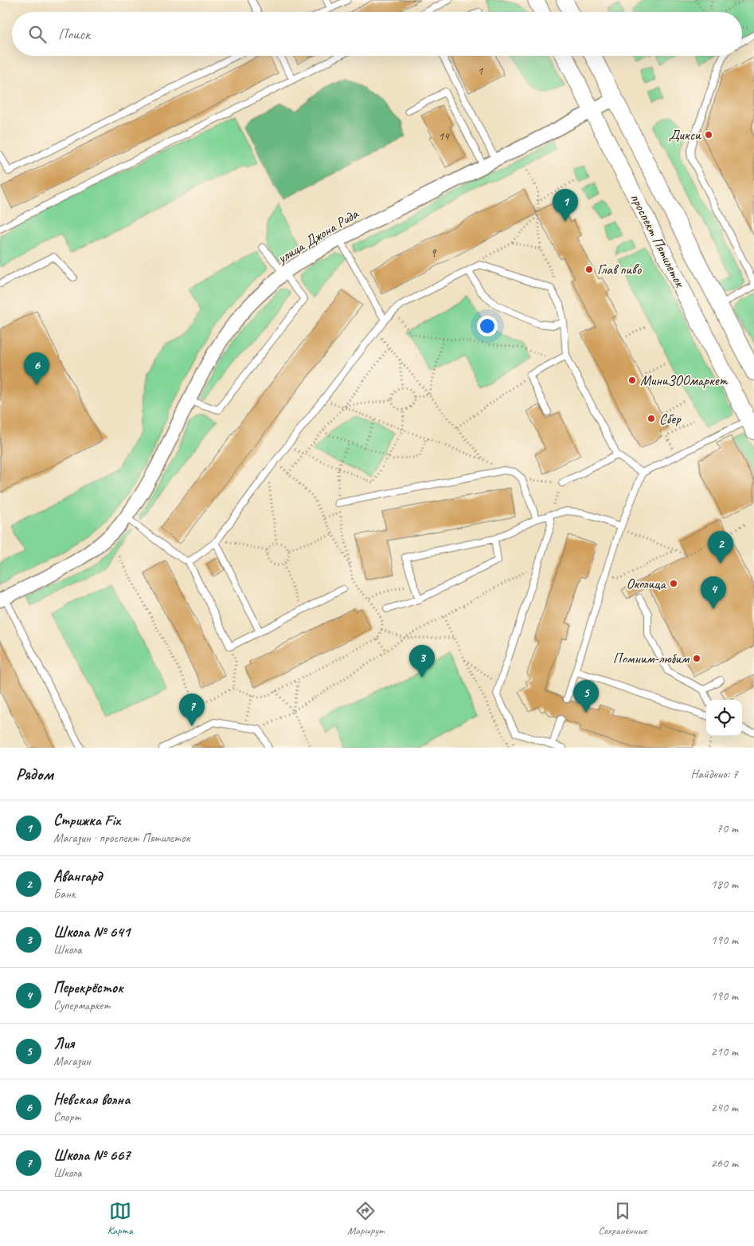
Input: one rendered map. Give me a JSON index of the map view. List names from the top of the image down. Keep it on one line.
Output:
{"streets":{"street":["улица Джона Рида","проспект Пятилеток"]},"crossings":[["улица Джона Рида","проспект Пятилеток"]],"places":["Дикси","Глав пиво","МиниЗООмаркет","Сбер","Околица","Помним-любим"],"house_numbers":["1","14","9"],"page":{"search":"Поиск","pins":["1","6","2","4","3","5","7"],"heading":["Рядом","Найдено: 7"],"list":[{"mark":"1","name":"Стрижка Fix","note":"Магазин · проспект Пятилеток","value":"70 m"},{"mark":"2","name":"Авангард","note":"Банк","value":"180 m"},{"mark":"3","name":"Школа № 641","note":"Школа","value":"190 m"},{"mark":"4","name":"Перекрёсток","note":"Супермаркет","value":"190 m"},{"mark":"5","name":"Лия","note":"Магазин","value":"210 m"},{"mark":"6","name":"Невская волна","note":"Спорт","value":"240 m"},{"mark":"7","name":"Школа № 667","note":"Школа","value":"260 m"}],"nav":["Карта","Маршрут","Сохранённые"]}}
